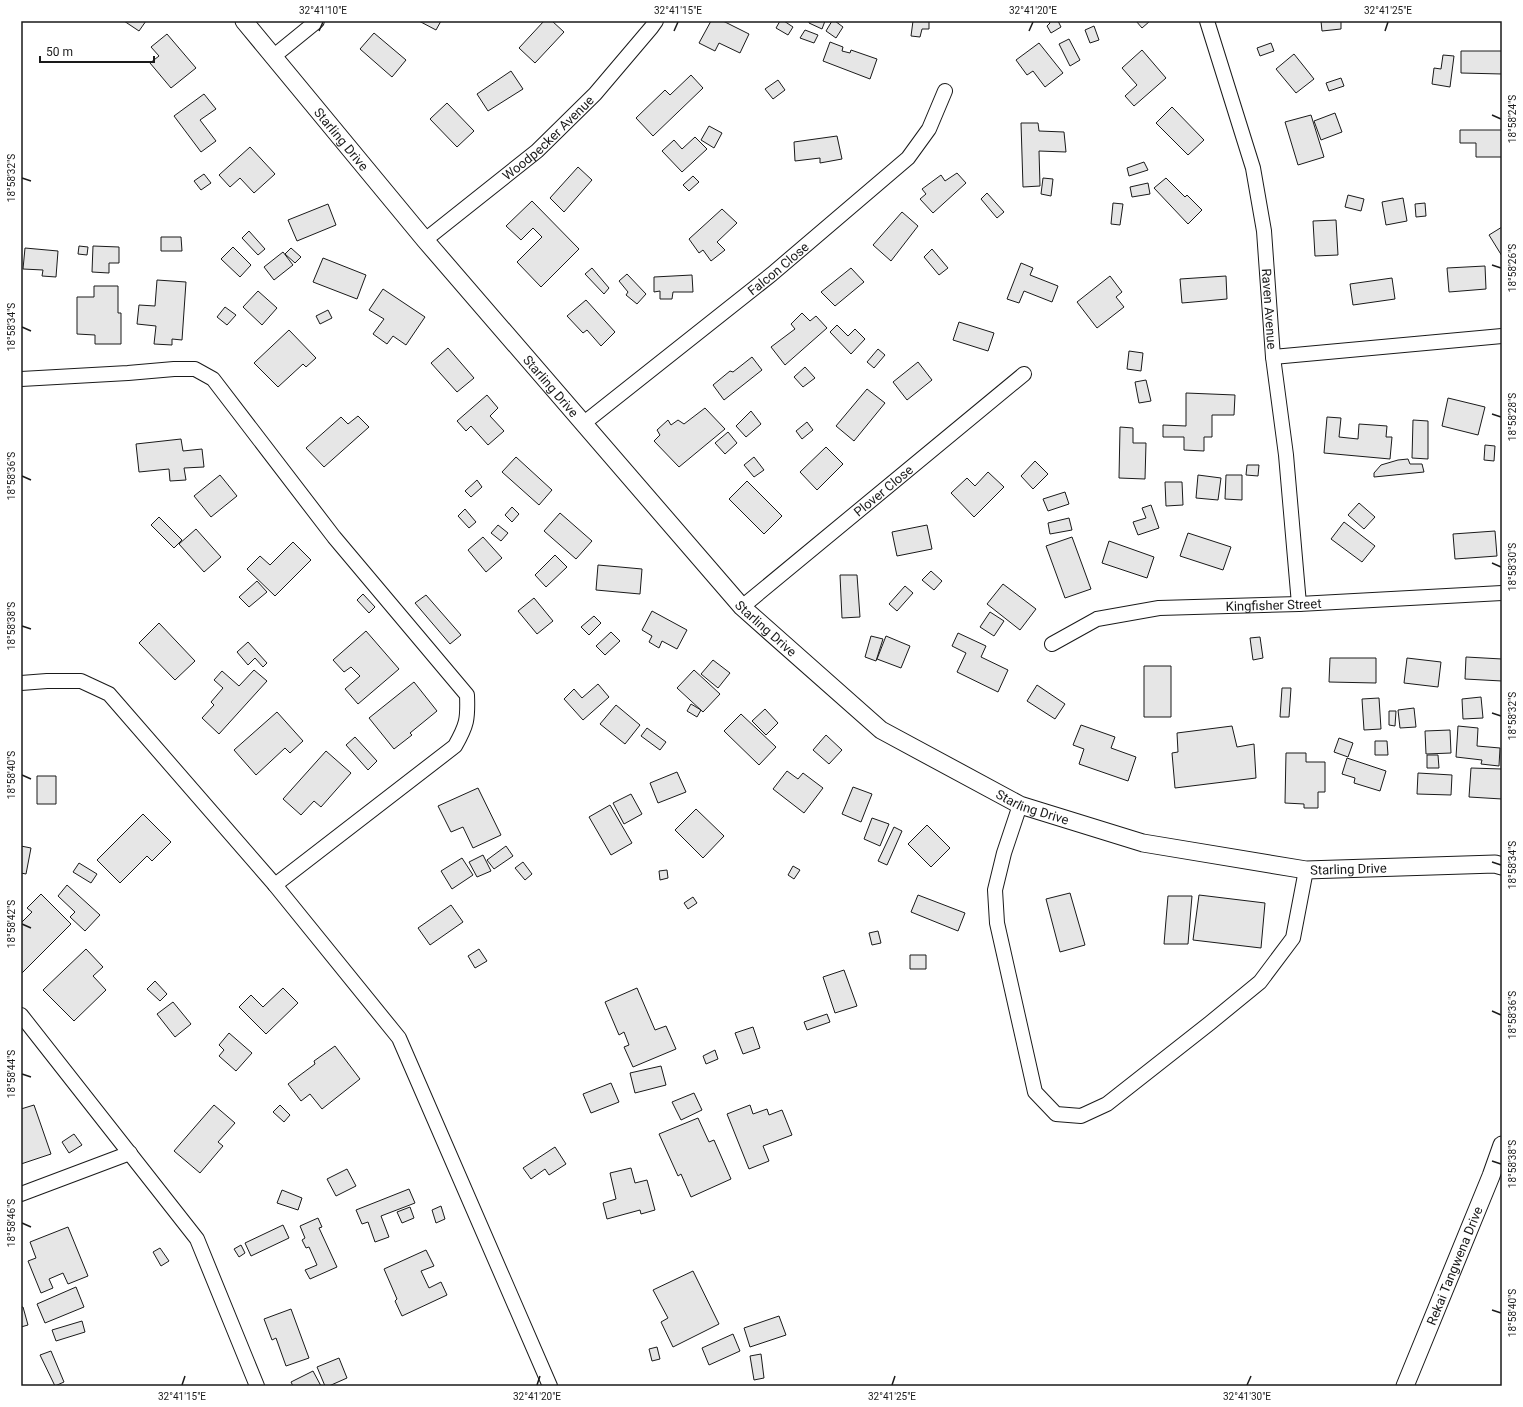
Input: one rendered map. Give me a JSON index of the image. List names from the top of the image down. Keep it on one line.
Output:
{"streets":{"street":["Woodpecker Avenue","Starling Drive","Falcon Close","Raven Avenue","Plover Close","Kingfisher Street","Rekai Tangwena Drive"]},"crossings":[["Woodpecker Avenue","Starling Drive"],["Starling Drive","Falcon Close"],["Starling Drive","Plover Close"],["Raven Avenue","Kingfisher Street"]],"scale_bar":"50 m","coordinates":["32°41'10\"E","32°41'15\"E","32°41'20\"E","32°41'25\"E","18°58'24\"S","18°58'32\"S","18°58'26\"S","18°58'34\"S","18°58'28\"S","18°58'36\"S","18°58'30\"S","18°58'38\"S","18°58'40\"S","18°58'42\"S","18°58'44\"S","18°58'46\"S","32°41'30\"E"]}
